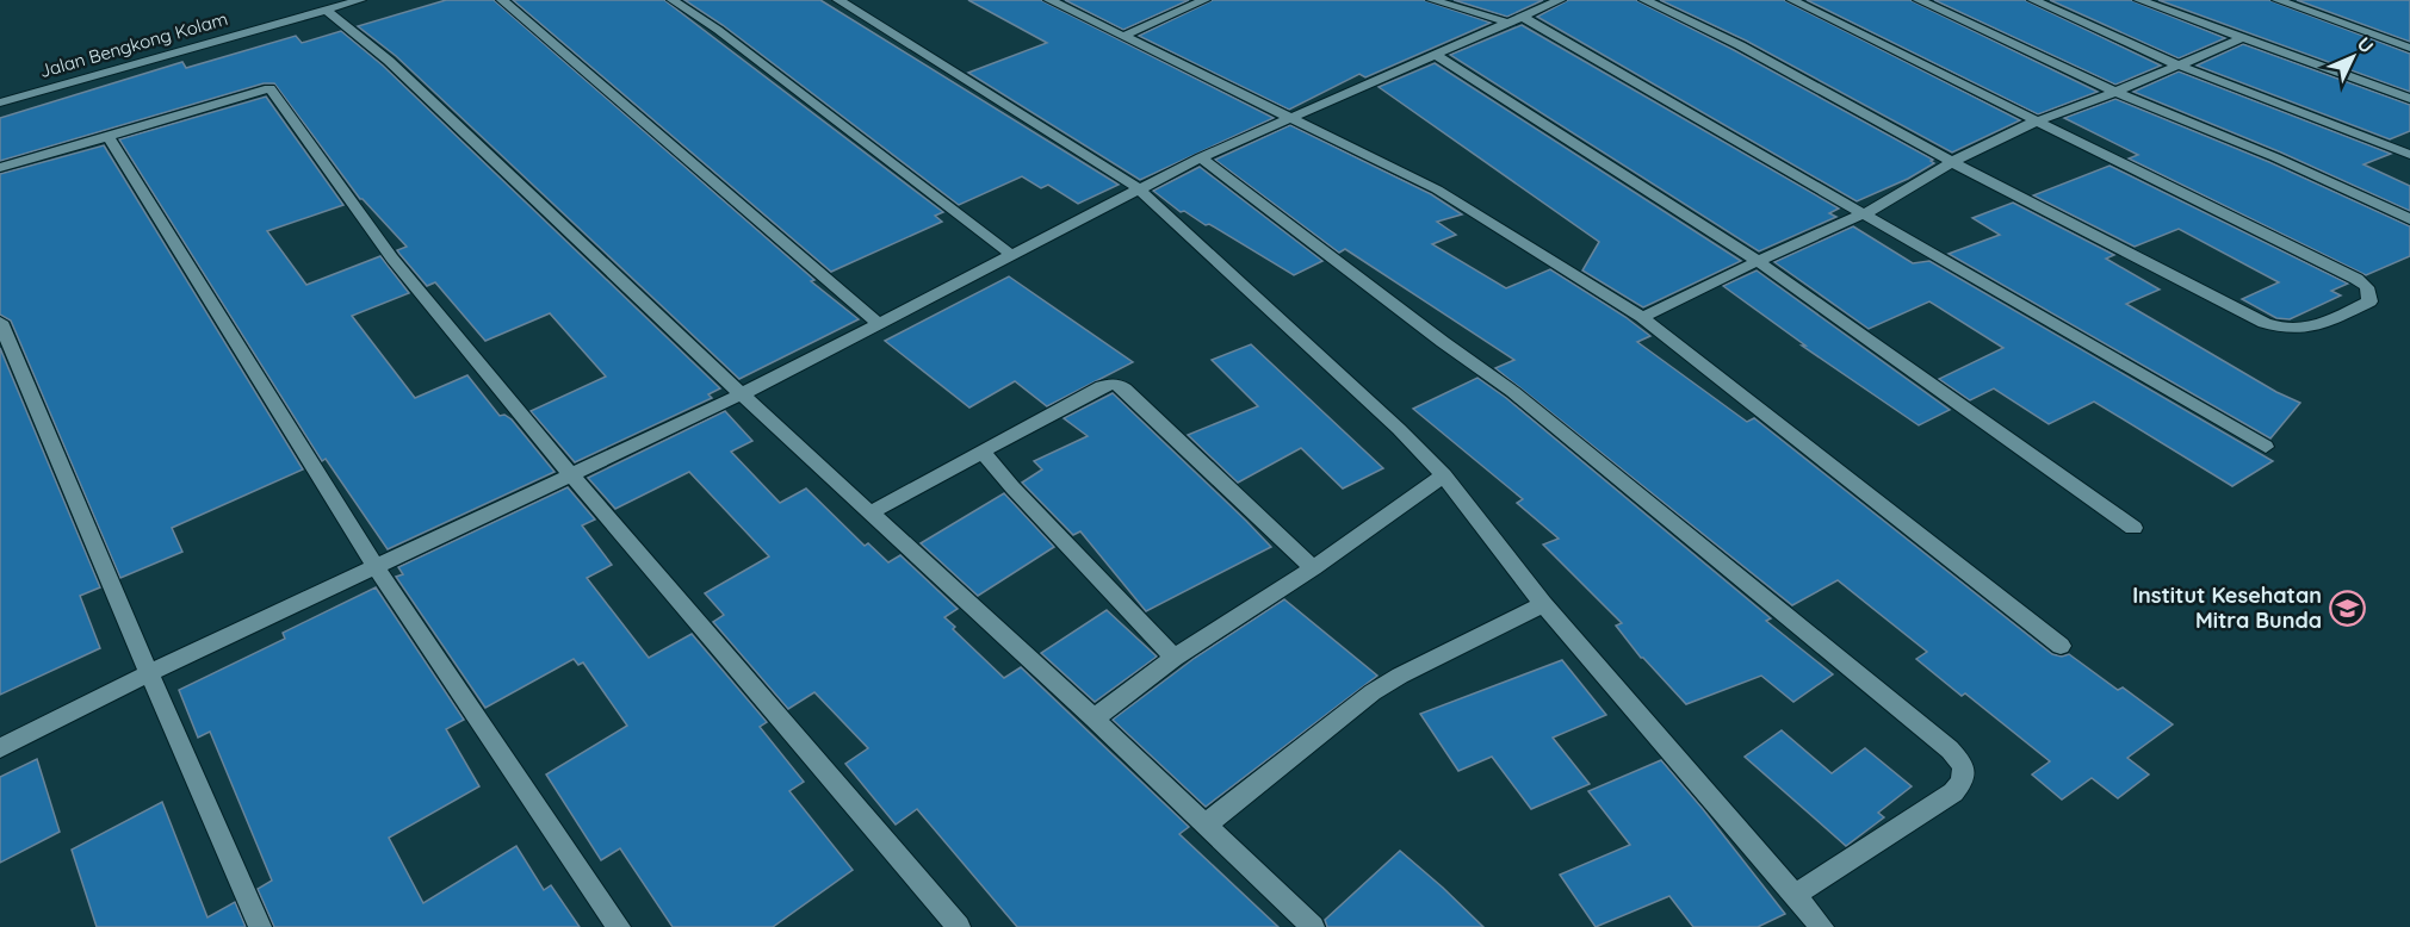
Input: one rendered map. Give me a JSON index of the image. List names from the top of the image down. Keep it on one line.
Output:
{"streets":{"street":["Jalan Bengkong Kolam"]},"places":{"school or university":["Institut Kesehatan Mitra Bunda"]},"north":"top right"}
